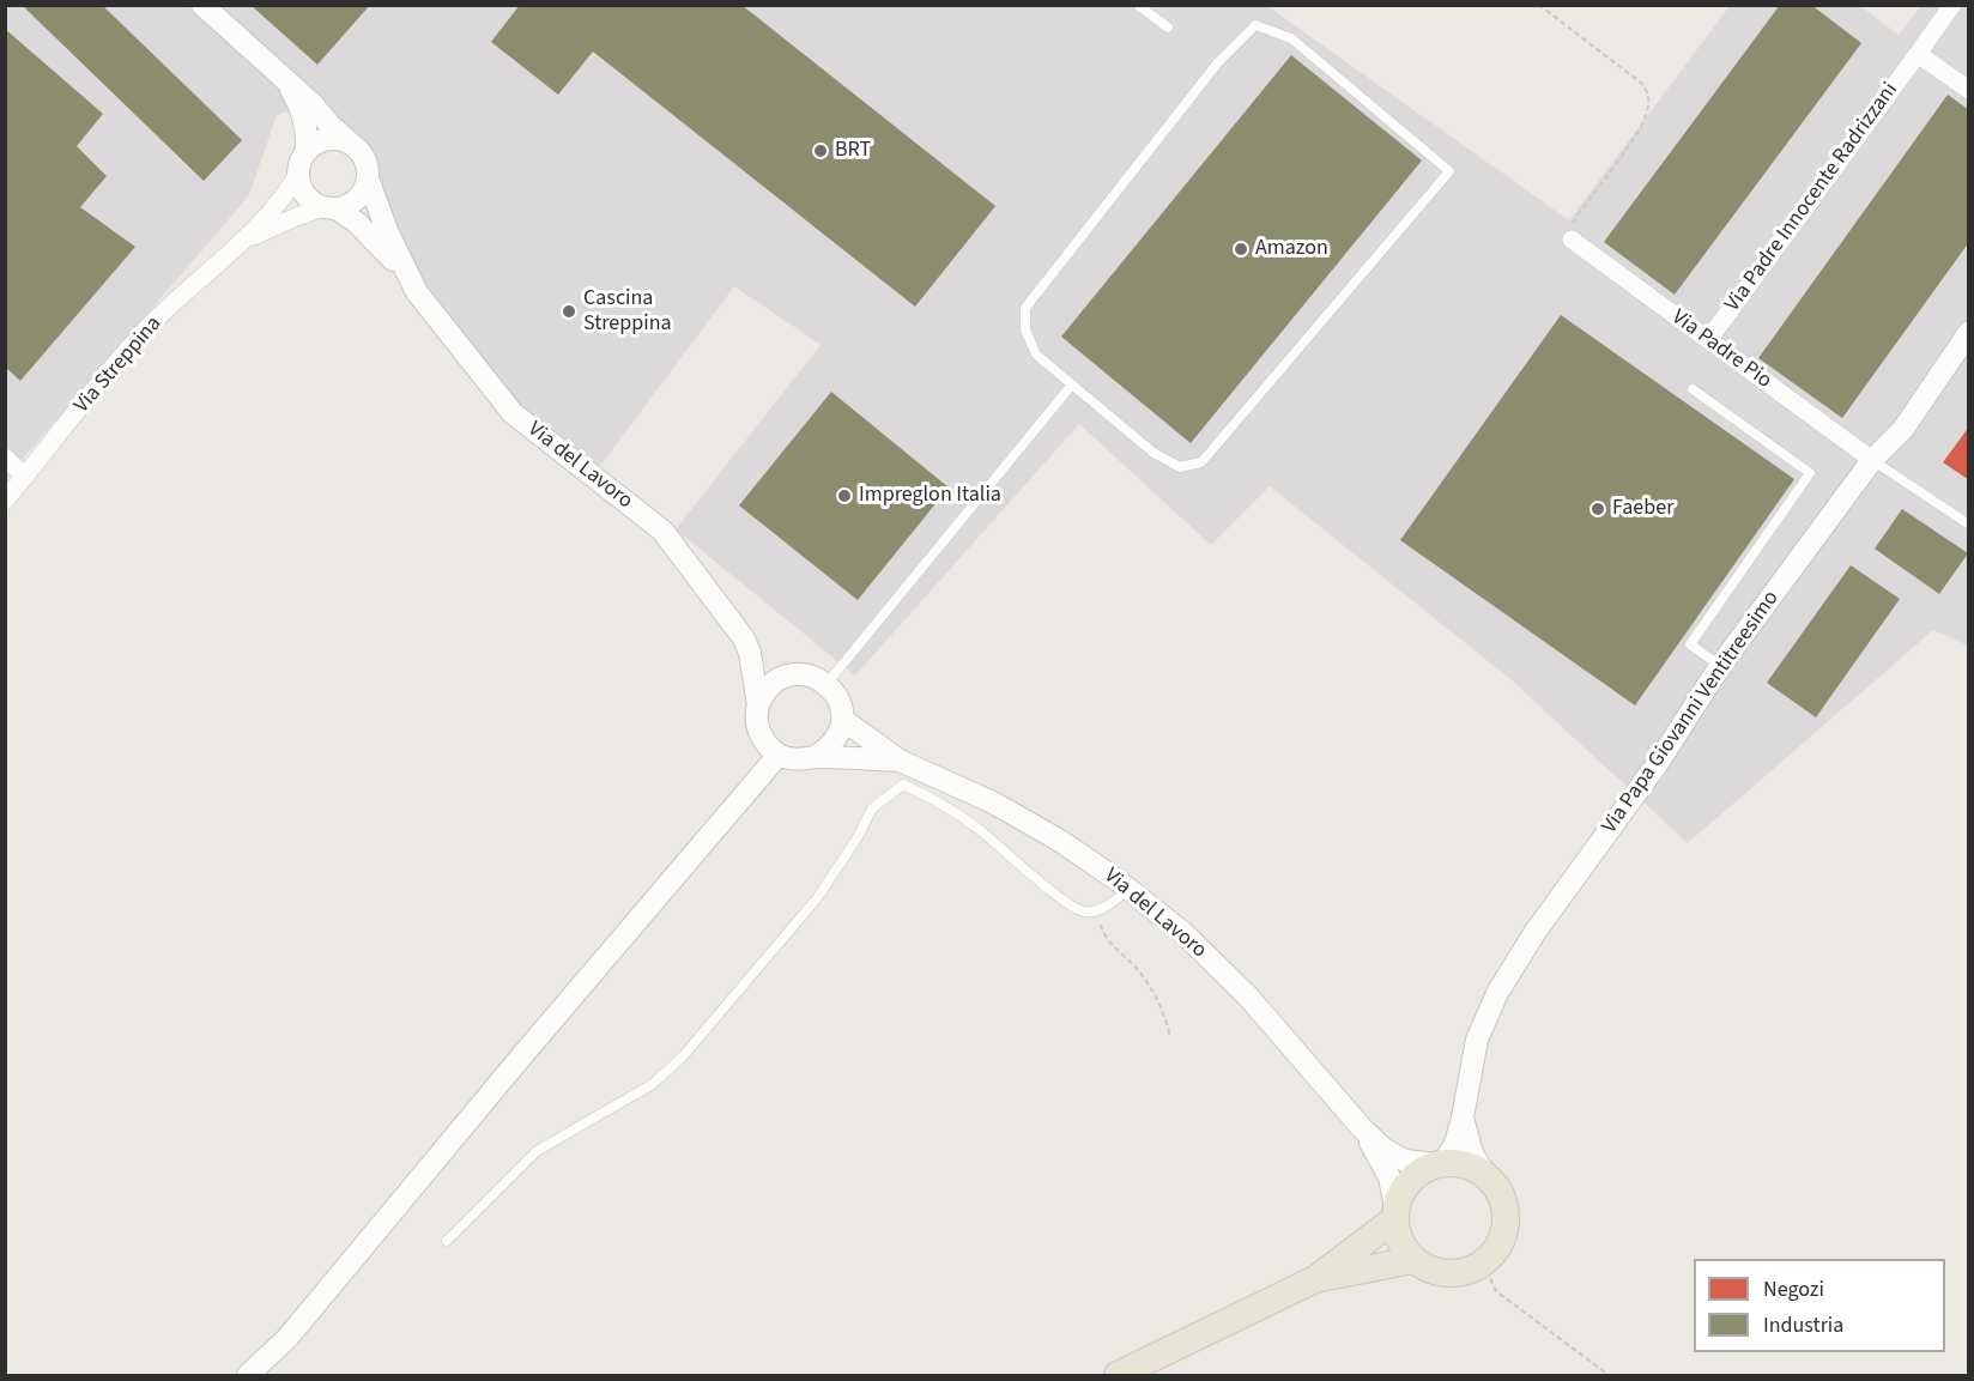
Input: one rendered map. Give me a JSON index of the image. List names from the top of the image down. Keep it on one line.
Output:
{"streets":{"street":["Via Padre Innocente Radrizzani","Via Padre Pio","Via Streppina","Via del Lavoro","Via Papa Giovanni Ventitreesimo"]},"crossings":[["Via Padre Innocente Radrizzani","Via Padre Pio"],["Via Padre Pio","Via Papa Giovanni Ventitreesimo"],["Via Streppina","Via del Lavoro"],["Via del Lavoro","Via Papa Giovanni Ventitreesimo"]],"places":["BRT","Amazon","Cascina Streppina","Impreglon Italia","Faeber"],"legend":["Negozi","Industria"]}
